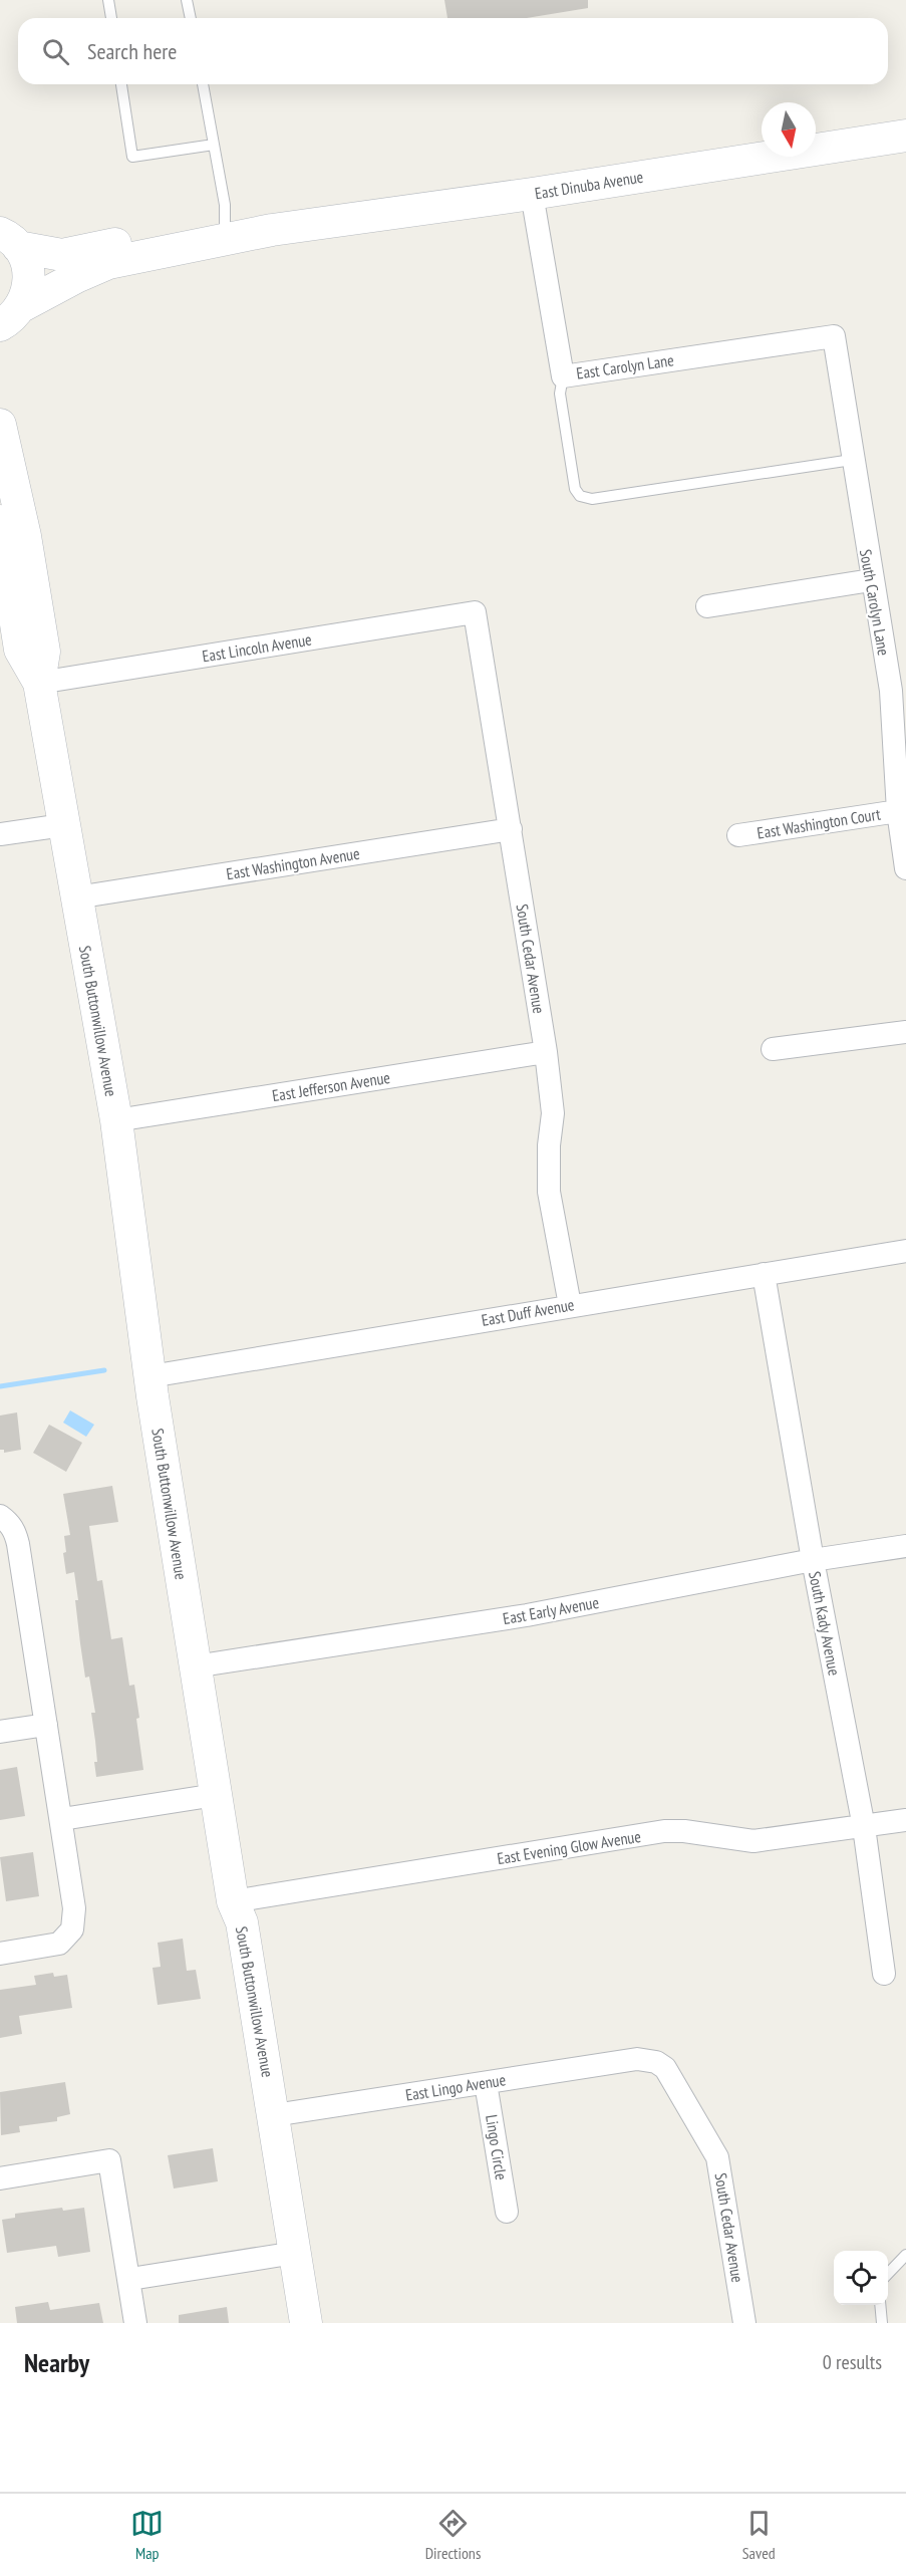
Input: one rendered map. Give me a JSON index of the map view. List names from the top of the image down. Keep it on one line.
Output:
{"streets":{"street":["East Dinuba Avenue","East Carolyn Lane","South Carolyn Lane","East Lincoln Avenue","East Washington Court","East Washington Avenue","South Cedar Avenue","South Buttonwillow Avenue","East Jefferson Avenue","East Duff Avenue","East Early Avenue","South Kady Avenue","East Evening Glow Avenue","East Lingo Avenue","Lingo Circle"]},"crossings":[["East Dinuba Avenue","East Carolyn Lane"],["East Carolyn Lane","South Carolyn Lane"],["South Carolyn Lane","East Washington Court"],["East Lincoln Avenue","South Cedar Avenue"],["East Lincoln Avenue","South Buttonwillow Avenue"],["East Washington Avenue","South Cedar Avenue"],["East Washington Avenue","South Buttonwillow Avenue"],["South Cedar Avenue","East Jefferson Avenue"],["South Cedar Avenue","East Duff Avenue"],["South Cedar Avenue","East Lingo Avenue"],["South Buttonwillow Avenue","East Jefferson Avenue"],["South Buttonwillow Avenue","East Duff Avenue"],["South Buttonwillow Avenue","East Early Avenue"],["South Buttonwillow Avenue","East Evening Glow Avenue"],["South Buttonwillow Avenue","East Lingo Avenue"],["East Duff Avenue","South Kady Avenue"],["East Early Avenue","South Kady Avenue"],["South Kady Avenue","East Evening Glow Avenue"],["East Lingo Avenue","Lingo Circle"]],"north":"bottom","page":{"search":"Search here","heading":["Nearby","0 results"],"nav":["Map","Directions","Saved"]}}
